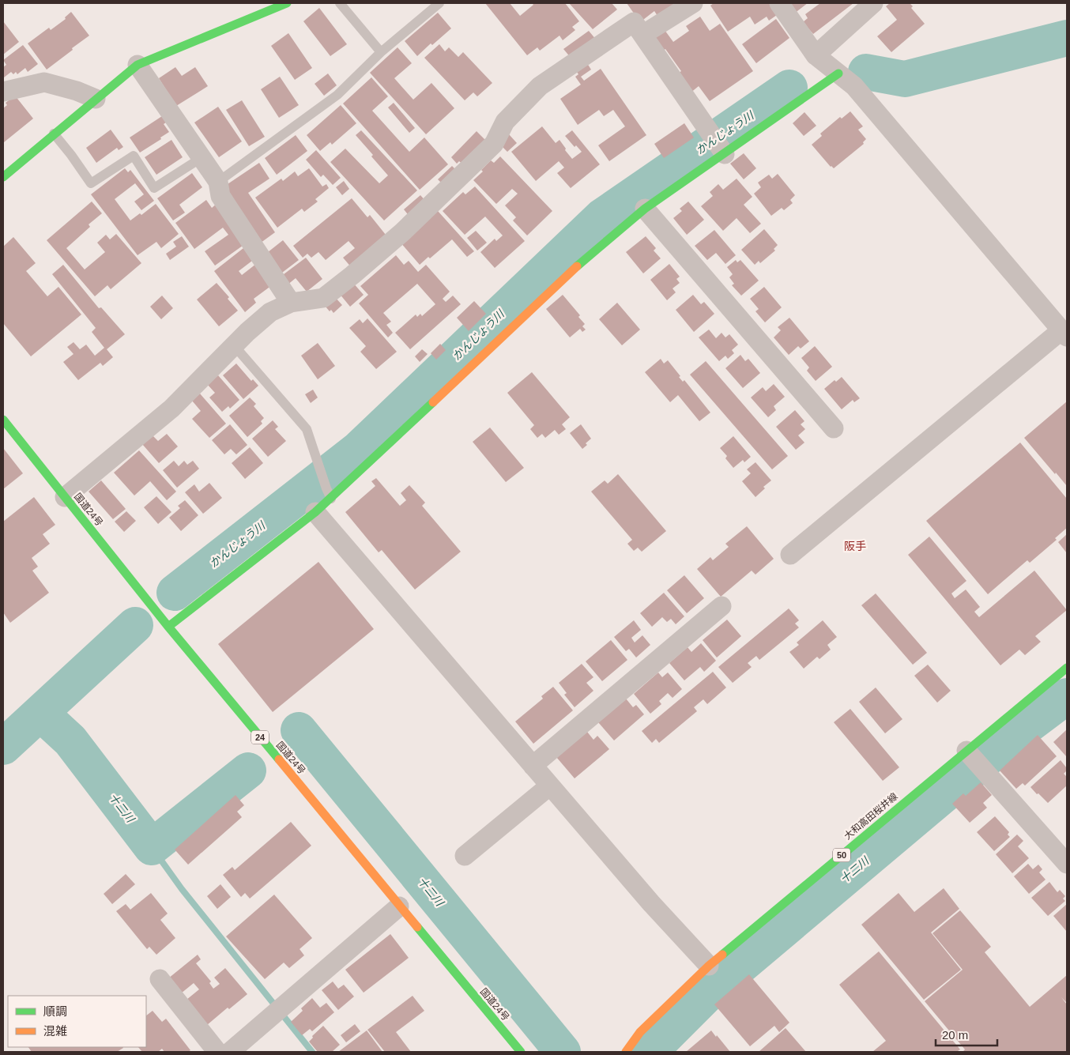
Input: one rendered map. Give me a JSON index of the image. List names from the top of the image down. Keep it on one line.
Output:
{"streets":{"main road":["国道24号","24","大和高田桜井線","50"]},"districts":["阪手"],"water":["かんじょう川","十二川"],"legend":["順調","混雑"],"scale_bar":"20 m"}
